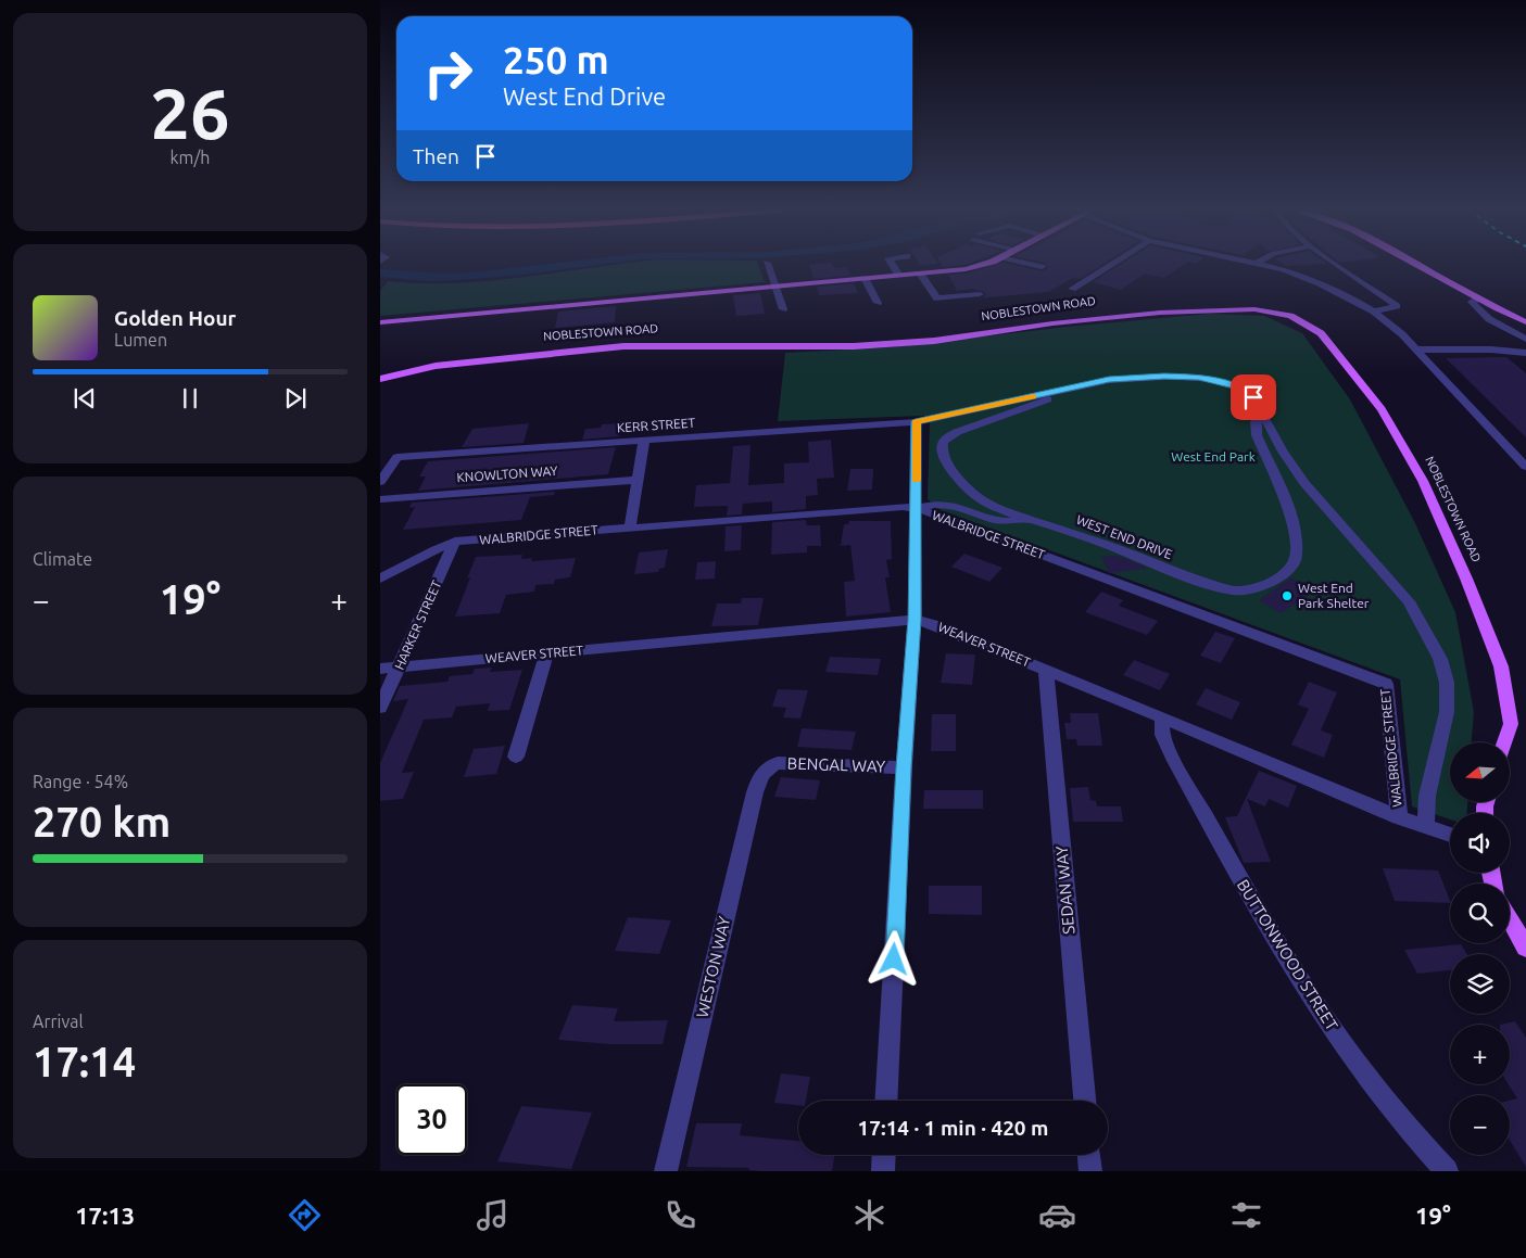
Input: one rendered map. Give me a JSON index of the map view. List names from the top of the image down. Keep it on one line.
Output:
{"streets":{"main road":["NOBLESTOWN ROAD"],"street":["KERR STREET","KNOWLTON WAY","WALBRIDGE STREET","WEST END DRIVE","HARKER STREET","WEAVER STREET","BENGAL WAY","SEDAN WAY","BUTTONWOOD STREET","WESTON WAY"]},"crossings":[["KERR STREET","WEST END DRIVE"],["WALBRIDGE STREET","HARKER STREET"],["WALBRIDGE STREET","WEAVER STREET"],["WEST END DRIVE","WEAVER STREET"],["HARKER STREET","WEAVER STREET"],["WEAVER STREET","SEDAN WAY"],["WEAVER STREET","BUTTONWOOD STREET"],["BENGAL WAY","WESTON WAY"]],"parks":["West End Park"],"places":["West End Park Shelter"],"north":"left","page":{"tile":[["26","km/h"],"Climate",["Range · 54%","270 km"],["Arrival","17:14"]],"turn":["250 m","West End Drive"],"then":"Then","song":["Golden Hour","Lumen"],"heat":["−","19°","+"],"map_buttons":["+","−"],"limit":"30","trip":"17:14 · 1 min · 420 m","tabs":["17:13","19°"]}}
